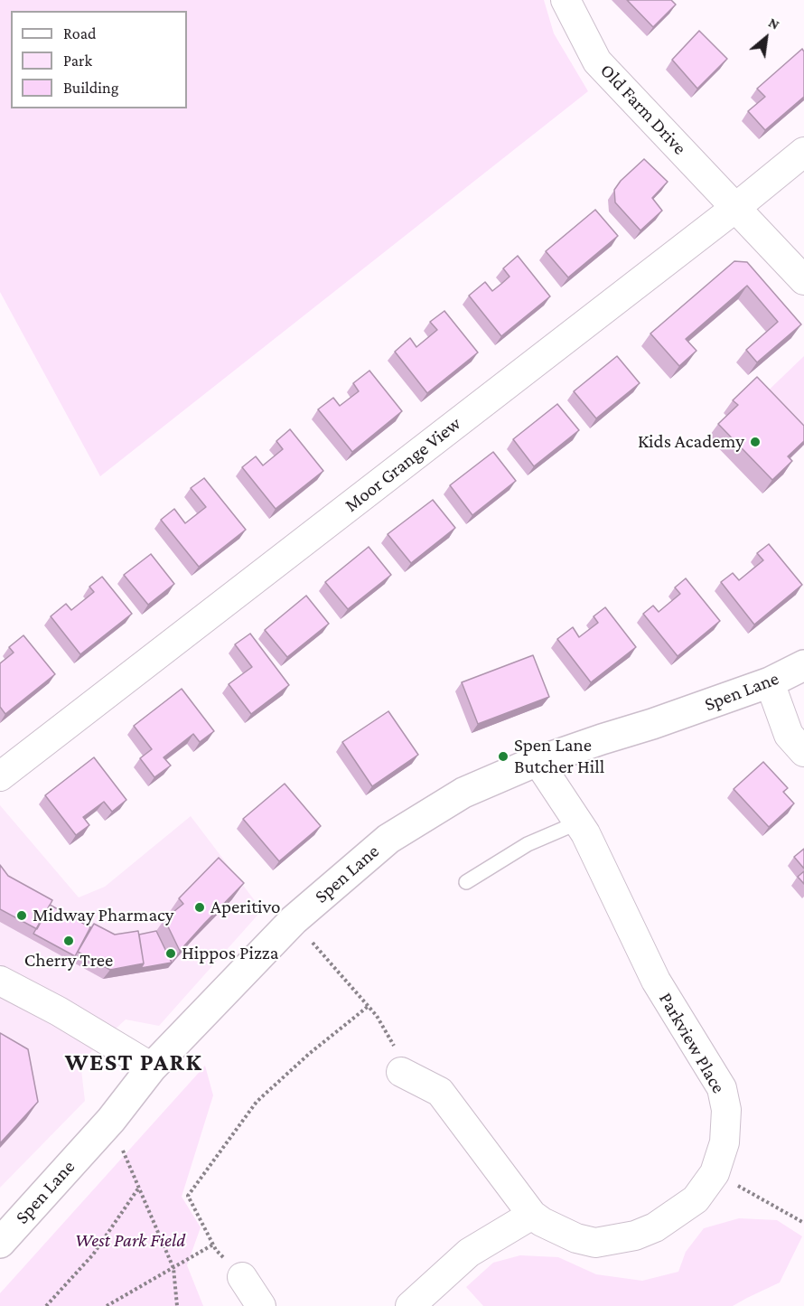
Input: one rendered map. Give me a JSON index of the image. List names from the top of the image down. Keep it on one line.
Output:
{"streets":{"street":["Old Farm Drive","Moor Grange View","Spen Lane","Parkview Place"]},"crossings":[["Old Farm Drive","Moor Grange View"],["Spen Lane","Parkview Place"]],"districts":["WEST PARK"],"parks":["West Park Field"],"places":["Kids Academy","Spen Lane Butcher Hill","Aperitivo","Midway Pharmacy","Cherry Tree","Hippos Pizza"],"legend":["Road","Park","Building"],"north":"top right"}
